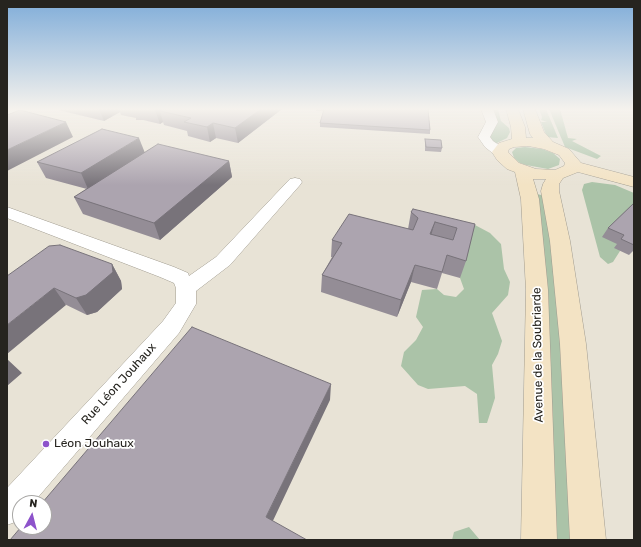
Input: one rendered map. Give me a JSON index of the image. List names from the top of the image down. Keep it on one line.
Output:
{"streets":{"street":["Avenue de la Soubriarde","Rue Léon Jouhaux"]},"places":["Léon Jouhaux"],"north":"top"}
